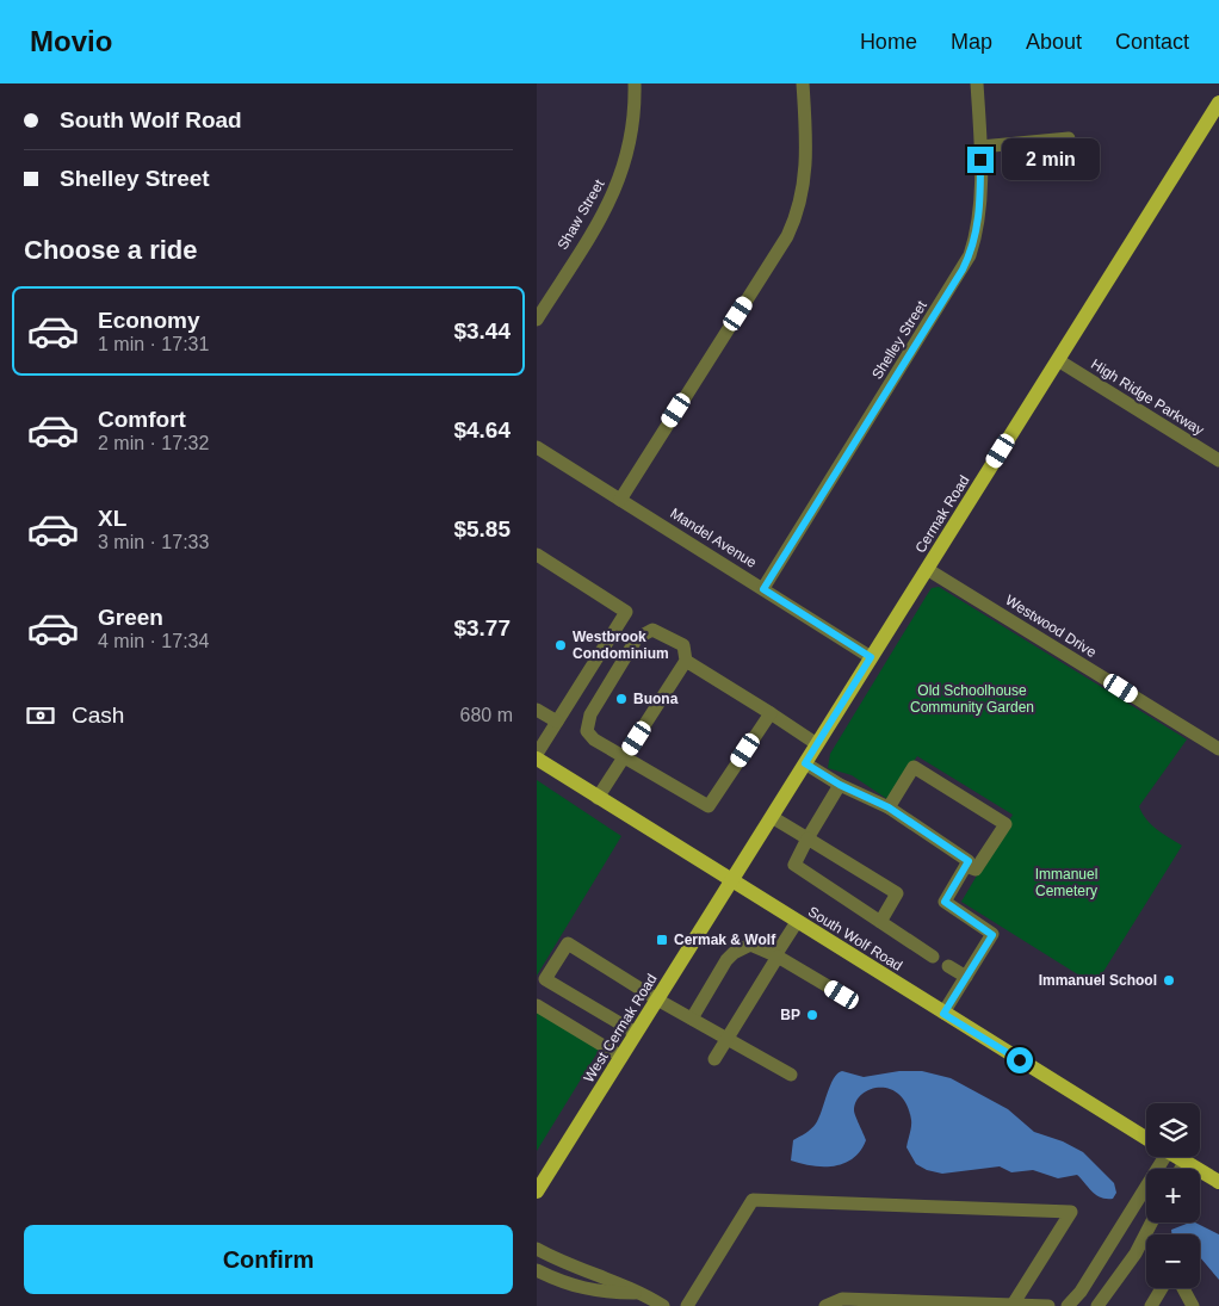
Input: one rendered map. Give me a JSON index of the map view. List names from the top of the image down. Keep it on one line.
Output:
{"streets":{"main road":["Cermak Road","South Wolf Road","West Cermak Road"],"street":["Shaw Street","Shelley Street","High Ridge Parkway","Mandel Avenue","Westwood Drive"]},"crossings":[["Shelley Street","Mandel Avenue"],["High Ridge Parkway","Cermak Road"],["Cermak Road","Mandel Avenue"],["Cermak Road","Westwood Drive"],["Cermak Road","South Wolf Road"],["Cermak Road","West Cermak Road"],["South Wolf Road","West Cermak Road"]],"parks":["Old Schoolhouse Community Garden","Immanuel Cemetery"],"places":{"other":["Westbrook Condominium","Buona","Immanuel School","BP"],"transit":["Cermak & Wolf"]},"page":{"header":"Movio","nav":["Home","Map","About","Contact"],"banner":["South Wolf Road","Shelley Street"],"bubble":"2 min","heading":"Choose a ride","list":[{"name":"Economy","note":"1 min · 17:31","value":"$3.44"},{"name":"Comfort","note":"2 min · 17:32","value":"$4.64"},{"name":"XL","note":"3 min · 17:33","value":"$5.85"},{"name":"Green","note":"4 min · 17:34","value":"$3.77"}],"pay":["Cash","680 m"],"map_buttons":["+","−"],"buttons":"Confirm"}}
